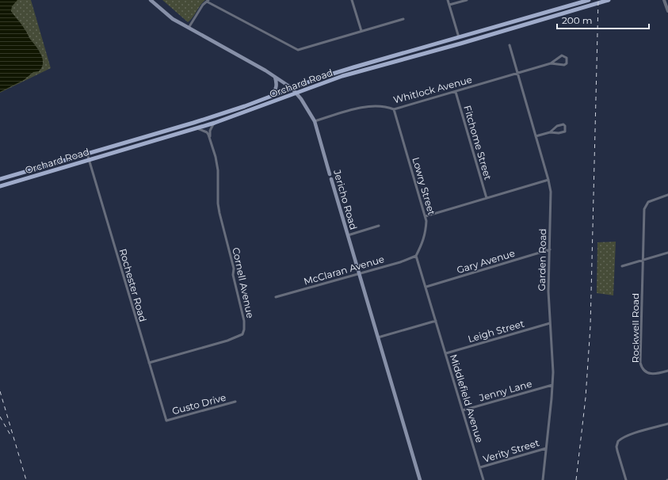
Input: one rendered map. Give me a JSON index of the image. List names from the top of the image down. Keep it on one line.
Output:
{"streets":{"main road":["Orchard Road","Jericho Road"],"street":["Whitlock Avenue","Fitchome Street","Lowry Street","Garden Road","Gary Avenue","McClaran Avenue","Cornell Avenue","Rochester Road","Rockwell Road","Leigh Street","Jenny Lane","Middlefield Avenue","Gusto Drive","Verity Street"]},"crossings":[["Orchard Road","Jericho Road"],["Orchard Road","Rochester Road"],["Whitlock Avenue","Fitchome Street"],["Whitlock Avenue","Lowry Street"],["Whitlock Avenue","Jericho Road"],["Whitlock Avenue","Garden Road"],["Lowry Street","McClaran Avenue"],["Jericho Road","McClaran Avenue"],["Garden Road","Gary Avenue"],["Garden Road","Leigh Street"],["Garden Road","Jenny Lane"],["Garden Road","Verity Street"],["Cornell Avenue","Rochester Road"],["Rochester Road","Gusto Drive"],["Leigh Street","Middlefield Avenue"],["Jenny Lane","Middlefield Avenue"],["Middlefield Avenue","Verity Street"]],"scale_bar":"200 m"}
